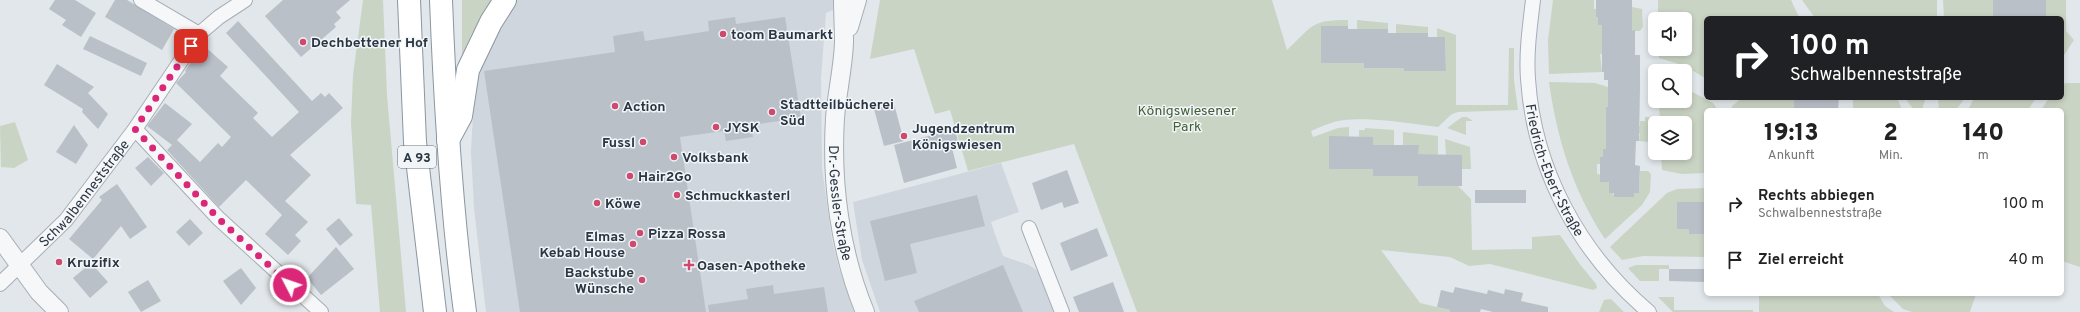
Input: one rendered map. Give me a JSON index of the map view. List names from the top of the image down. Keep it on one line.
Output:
{"streets":{"highway":["A 93"],"street":["Friedrich-Ebert-Straße","Schwalbenneststraße","Dr.-Gessler-Straße"]},"parks":["Königswiesener Park"],"places":{"other":["toom Baumarkt","Dechbettener Hof","Action","Stadtteilbücherei Süd","JYSK","Jugendzentrum Königswiesen","Fussl","Volksbank","Hair2Go","Schmuckkasterl","Köwe","Pizza Rossa","Elmas Kebab House","Kruzifix","Backstube Wünsche"],"health":["Oasen-Apotheke"]},"page":{"turn":["100 m","Schwalbenneststraße"],"eta":["19:13","Ankunft","2","Min.","140","m"],"list":[{"name":"Rechts abbiegen","note":"Schwalbenneststraße","value":"100 m"},{"name":"Ziel erreicht","value":"40 m"}]}}
